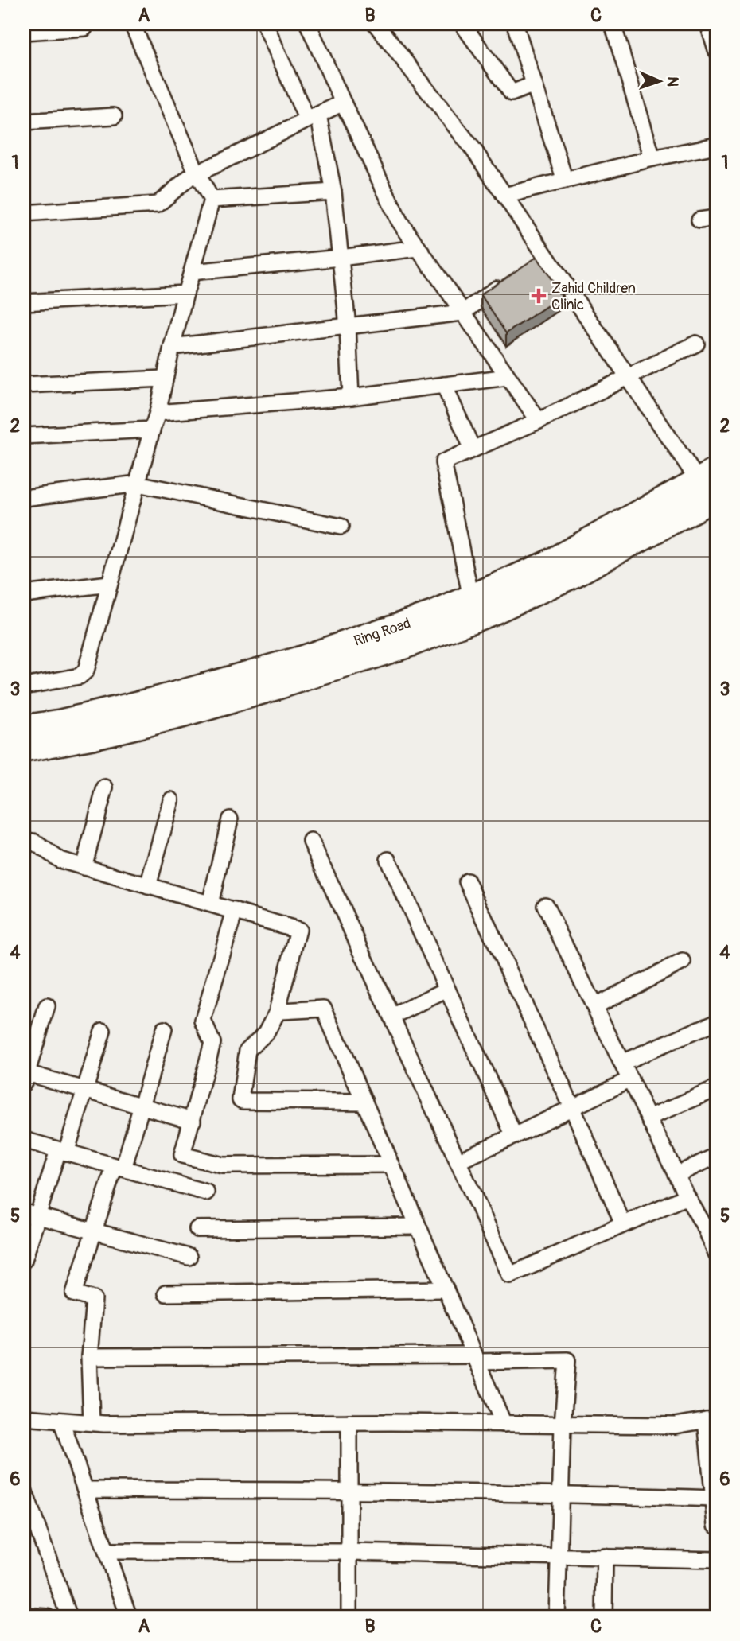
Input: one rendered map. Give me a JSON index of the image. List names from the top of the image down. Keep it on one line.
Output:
{"streets":{"highway":["Ring Road"]},"places":{"health":["Zahid Children Clinic"]},"north":"right","grid":{"columns":["A","B","C"],"rows":["1","2","3","4","5","6"]}}
